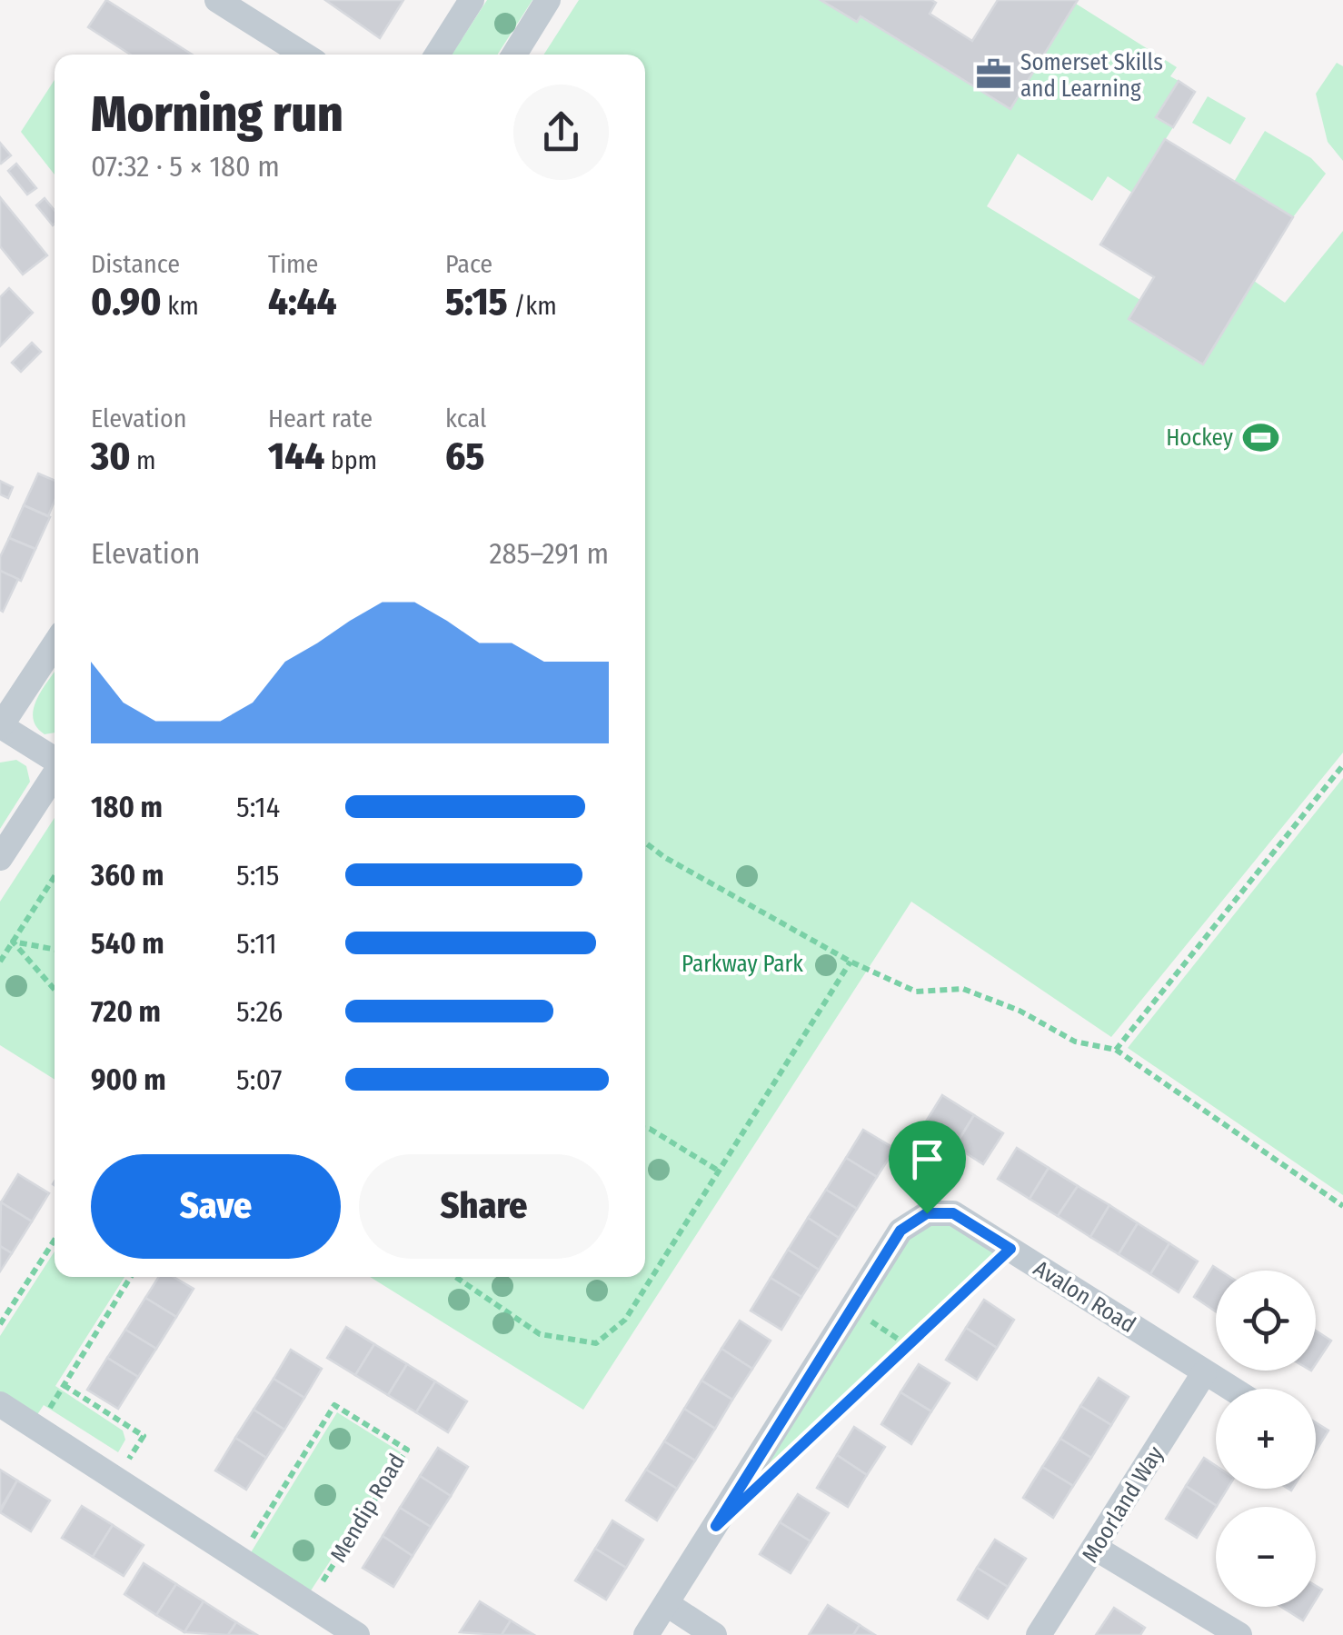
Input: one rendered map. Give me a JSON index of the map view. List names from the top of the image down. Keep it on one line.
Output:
{"streets":{"street":["Avalon Road","Moorland Way"],"path":["Mendip Road"]},"crossings":[["Avalon Road","Moorland Way"]],"parks":["Parkway Park"],"places":{"office":["Somerset Skills and Learning"],"sports":["Hockey"]},"page":{"heading":["Morning run","07:32 · 5 × 180 m"],"stats":[["Distance","0.90 km"],["Time","4:44"],["Pace","5:15 /km"],["Elevation","30 m"],["Heart rate","144 bpm"],["kcal","65"]],"chart":["Elevation","285–291 m"],"list":[{"name":"180 m","note":"5:14"},{"name":"360 m","note":"5:15"},{"name":"540 m","note":"5:11"},{"name":"720 m","note":"5:26"},{"name":"900 m","note":"5:07"}],"buttons":["Save","Share"],"map_buttons":["+","−"]}}
